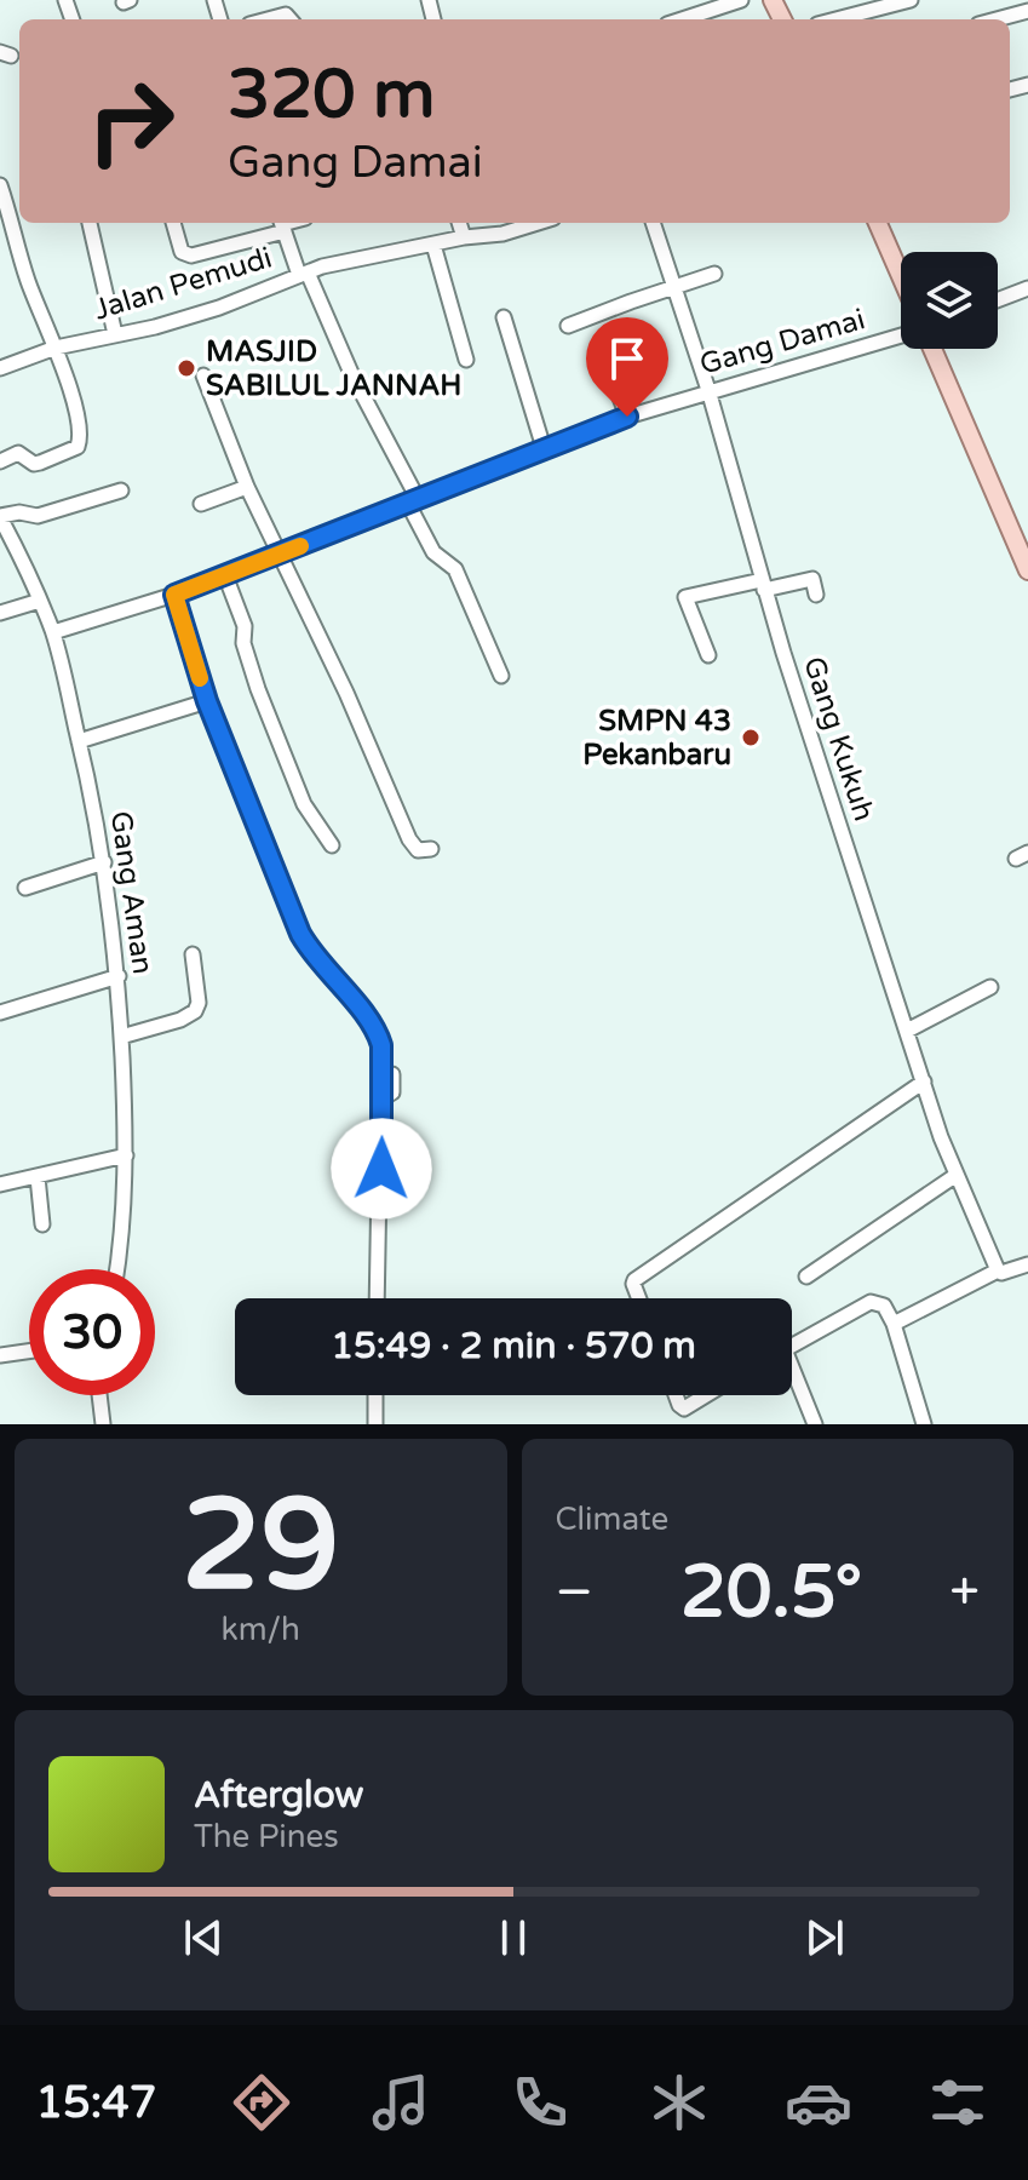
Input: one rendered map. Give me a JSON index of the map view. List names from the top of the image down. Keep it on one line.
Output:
{"streets":{"street":["Jalan Pemudi","Gang Damai","Gang Kukuh","Gang Aman"]},"crossings":[["Gang Damai","Gang Kukuh"],["Gang Damai","Gang Aman"]],"places":["MASJID SABILUL JANNAH","SMPN 43 Pekanbaru"],"page":{"turn":["320 m","Gang Damai"],"limit":"30","trip":"15:49 · 2 min · 570 m","tile":[["29","km/h"],"Climate"],"heat":["−","20.5°","+"],"song":["Afterglow","The Pines"],"tabs":"15:47"}}
